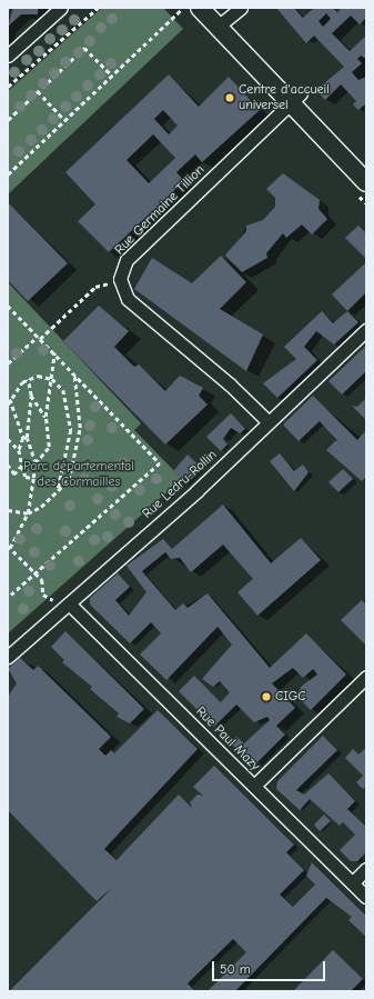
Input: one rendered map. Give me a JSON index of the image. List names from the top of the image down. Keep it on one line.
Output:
{"streets":{"street":["Rue Germaine Tillion","Rue Ledru-Rollin","Rue Paul Mazy"]},"crossings":[["Rue Ledru-Rollin","Rue Paul Mazy"]],"parks":["Parc départemental des Cormailles"],"places":["Centre d'accueil universel","CIGC"],"scale_bar":"50 m"}
